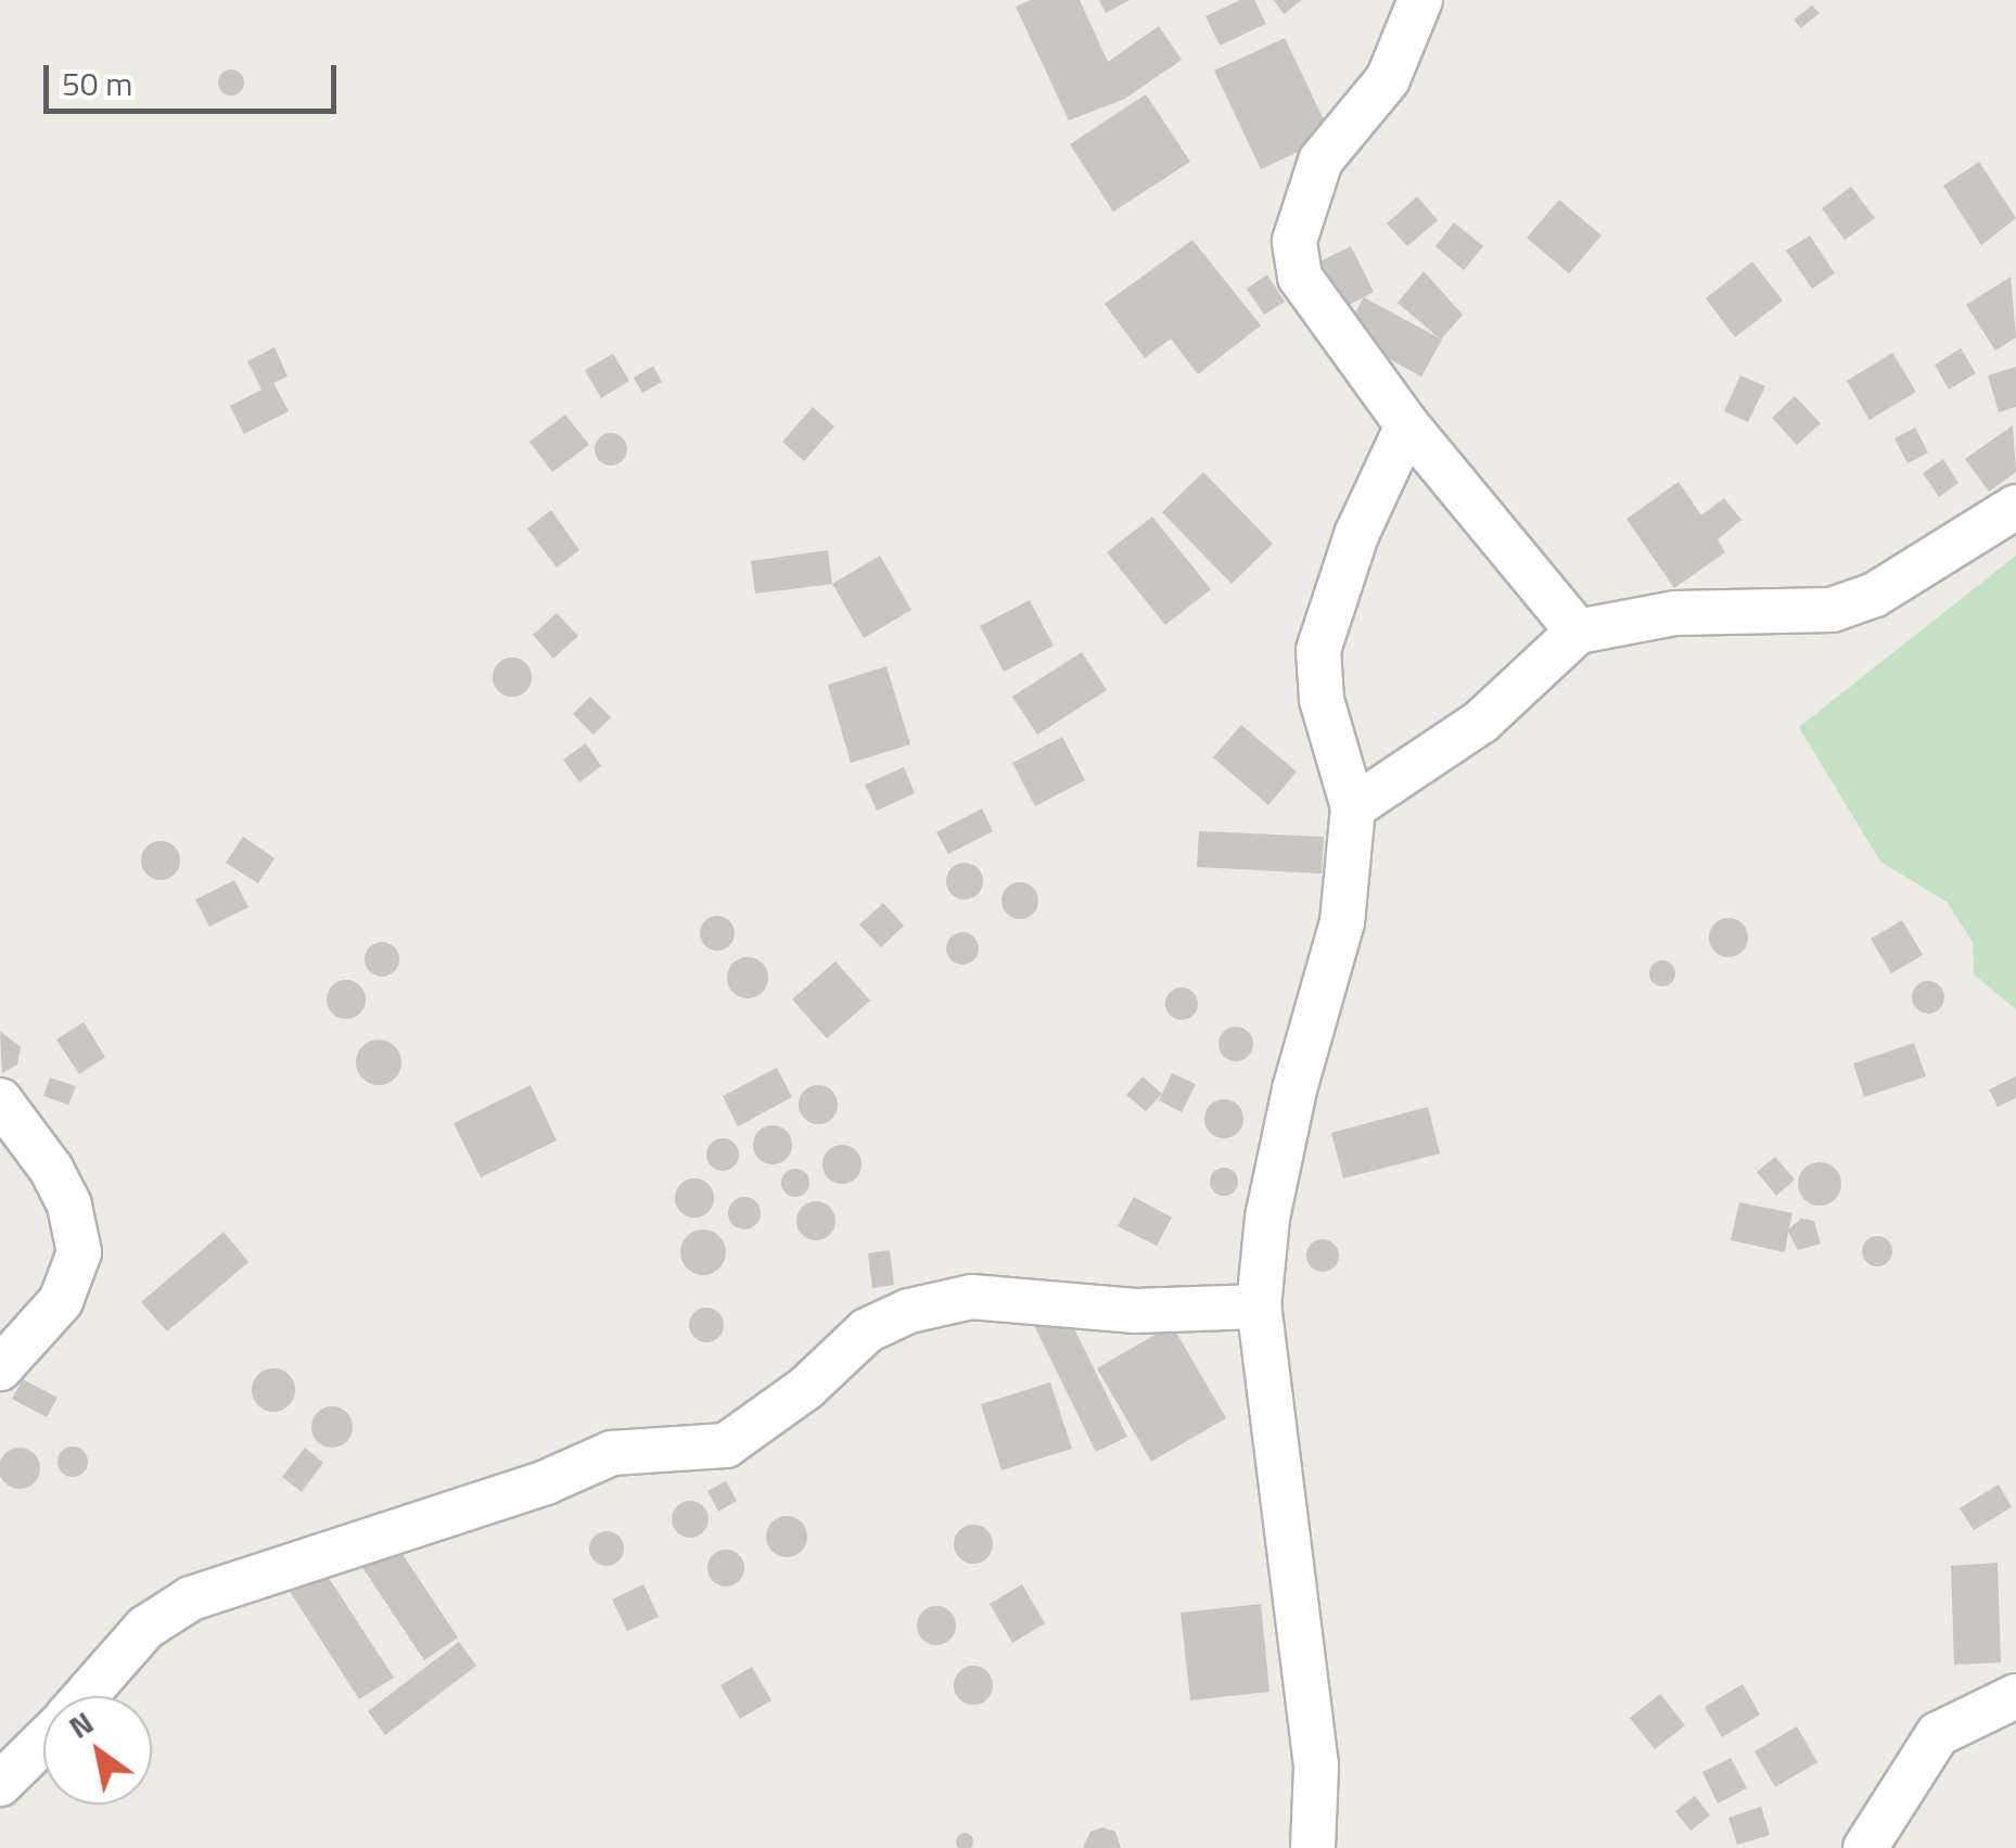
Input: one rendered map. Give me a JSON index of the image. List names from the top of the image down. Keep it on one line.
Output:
{"scale_bar":"50 m","north":"top left"}
